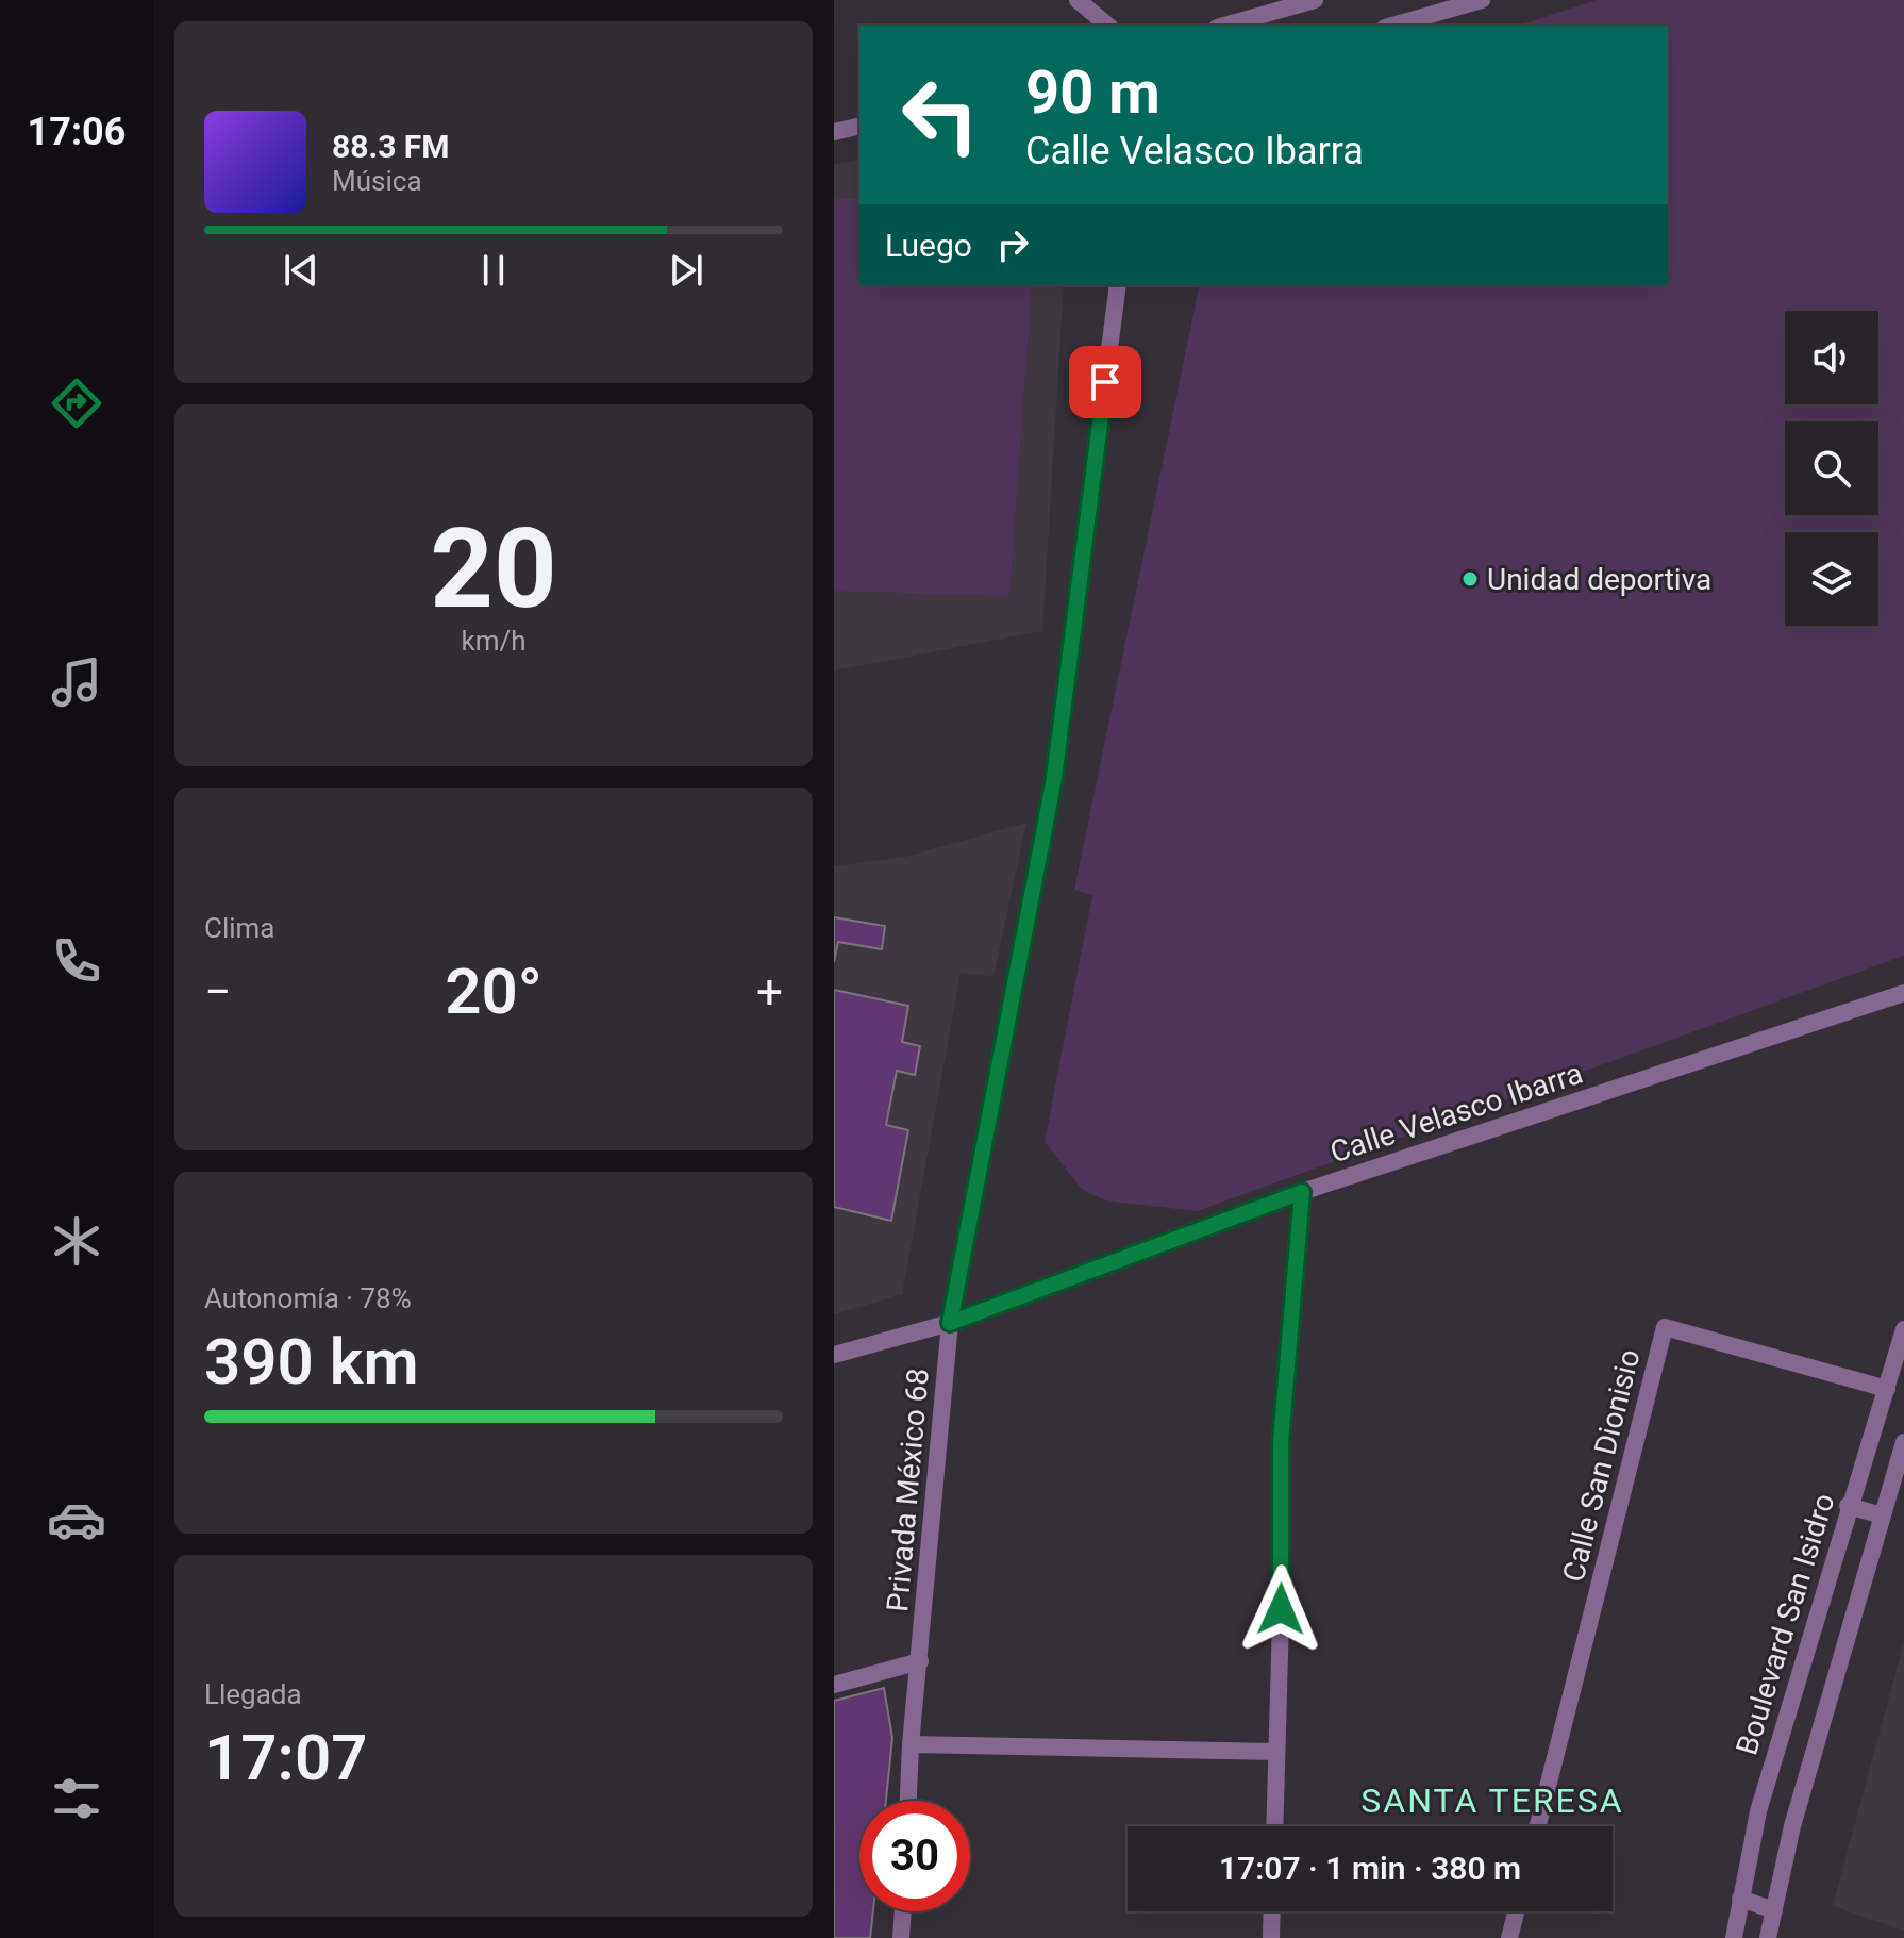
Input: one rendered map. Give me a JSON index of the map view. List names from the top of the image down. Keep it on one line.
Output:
{"streets":{"street":["Calle Velasco Ibarra","Calle San Dionisio","Privada México 68","Boulevard San Isidro"]},"crossings":[["Calle Velasco Ibarra","Privada México 68"],["Calle San Dionisio","Boulevard San Isidro"]],"districts":["SANTA TERESA"],"places":["Unidad deportiva"],"page":{"tabs":"17:06","turn":["90 m","Calle Velasco Ibarra"],"song":["88.3 FM","Música"],"then":"Luego","tile":[["20","km/h"],"Clima",["Autonomía · 78%","390 km"],["Llegada","17:07"]],"heat":["−","20°","+"],"limit":"30","trip":"17:07 · 1 min · 380 m"}}
